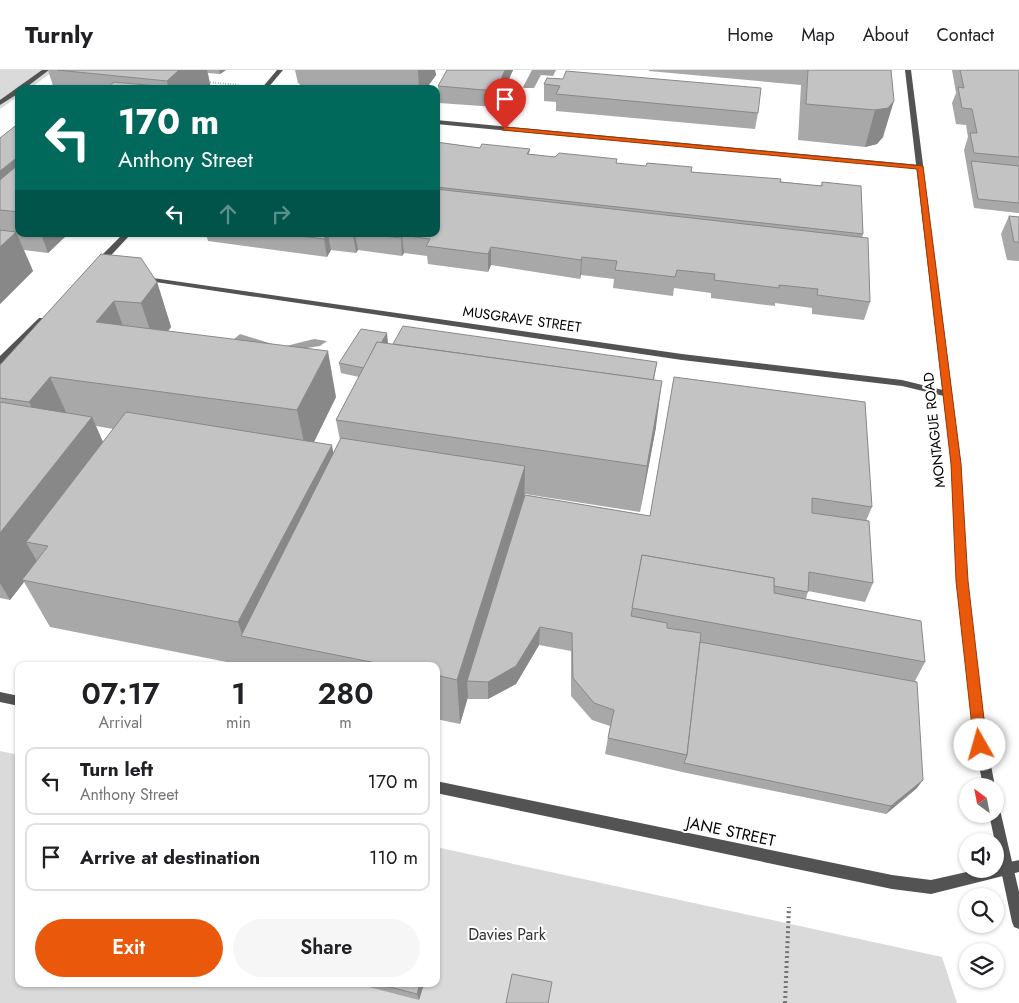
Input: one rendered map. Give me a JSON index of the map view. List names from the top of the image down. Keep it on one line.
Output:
{"streets":{"street":["MUSGRAVE STREET","MONTAGUE ROAD","JANE STREET"]},"crossings":[["MUSGRAVE STREET","MONTAGUE ROAD"]],"parks":["Davies Park"],"north":"top left","page":{"header":"Turnly","nav":["Home","Map","About","Contact"],"turn":["170 m","Anthony Street"],"eta":["07:17","Arrival","1","min","280","m"],"list":[{"name":"Turn left","note":"Anthony Street","value":"170 m"},{"name":"Arrive at destination","value":"110 m"}],"buttons":["Exit","Share"]}}
